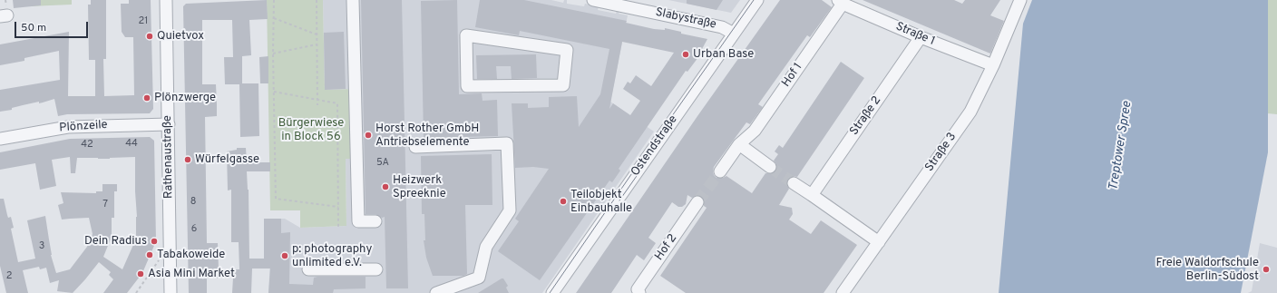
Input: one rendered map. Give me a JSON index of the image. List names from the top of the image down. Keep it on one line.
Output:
{"streets":{"street":["Slabystraße","Straße 1","Hof 1","Straße 2","Plönzeile","Ostendstraße","Straße 3","Rathenaustraße","Hof 2"]},"crossings":[["Slabystraße","Ostendstraße"],["Straße 1","Hof 1"],["Straße 1","Straße 2"],["Straße 1","Straße 3"],["Plönzeile","Rathenaustraße"]],"water":["Treptower Spree"],"parks":["Bürgerwiese in Block 56"],"places":["Quietvox","Urban Base","Plönzwerge","Horst Rother GmbH Antriebselemente","Würfelgasse","Heizwerk Spreeknie","Teilobjekt Einbauhalle","Dein Radius","Tabakoweide","p: photography unlimited e.V.","Freie Waldorfschule Berlin-Südost","Asia Mini Market"],"house_numbers":["21","44","42","5A","8","7","6","3","2"],"scale_bar":"50 m"}
